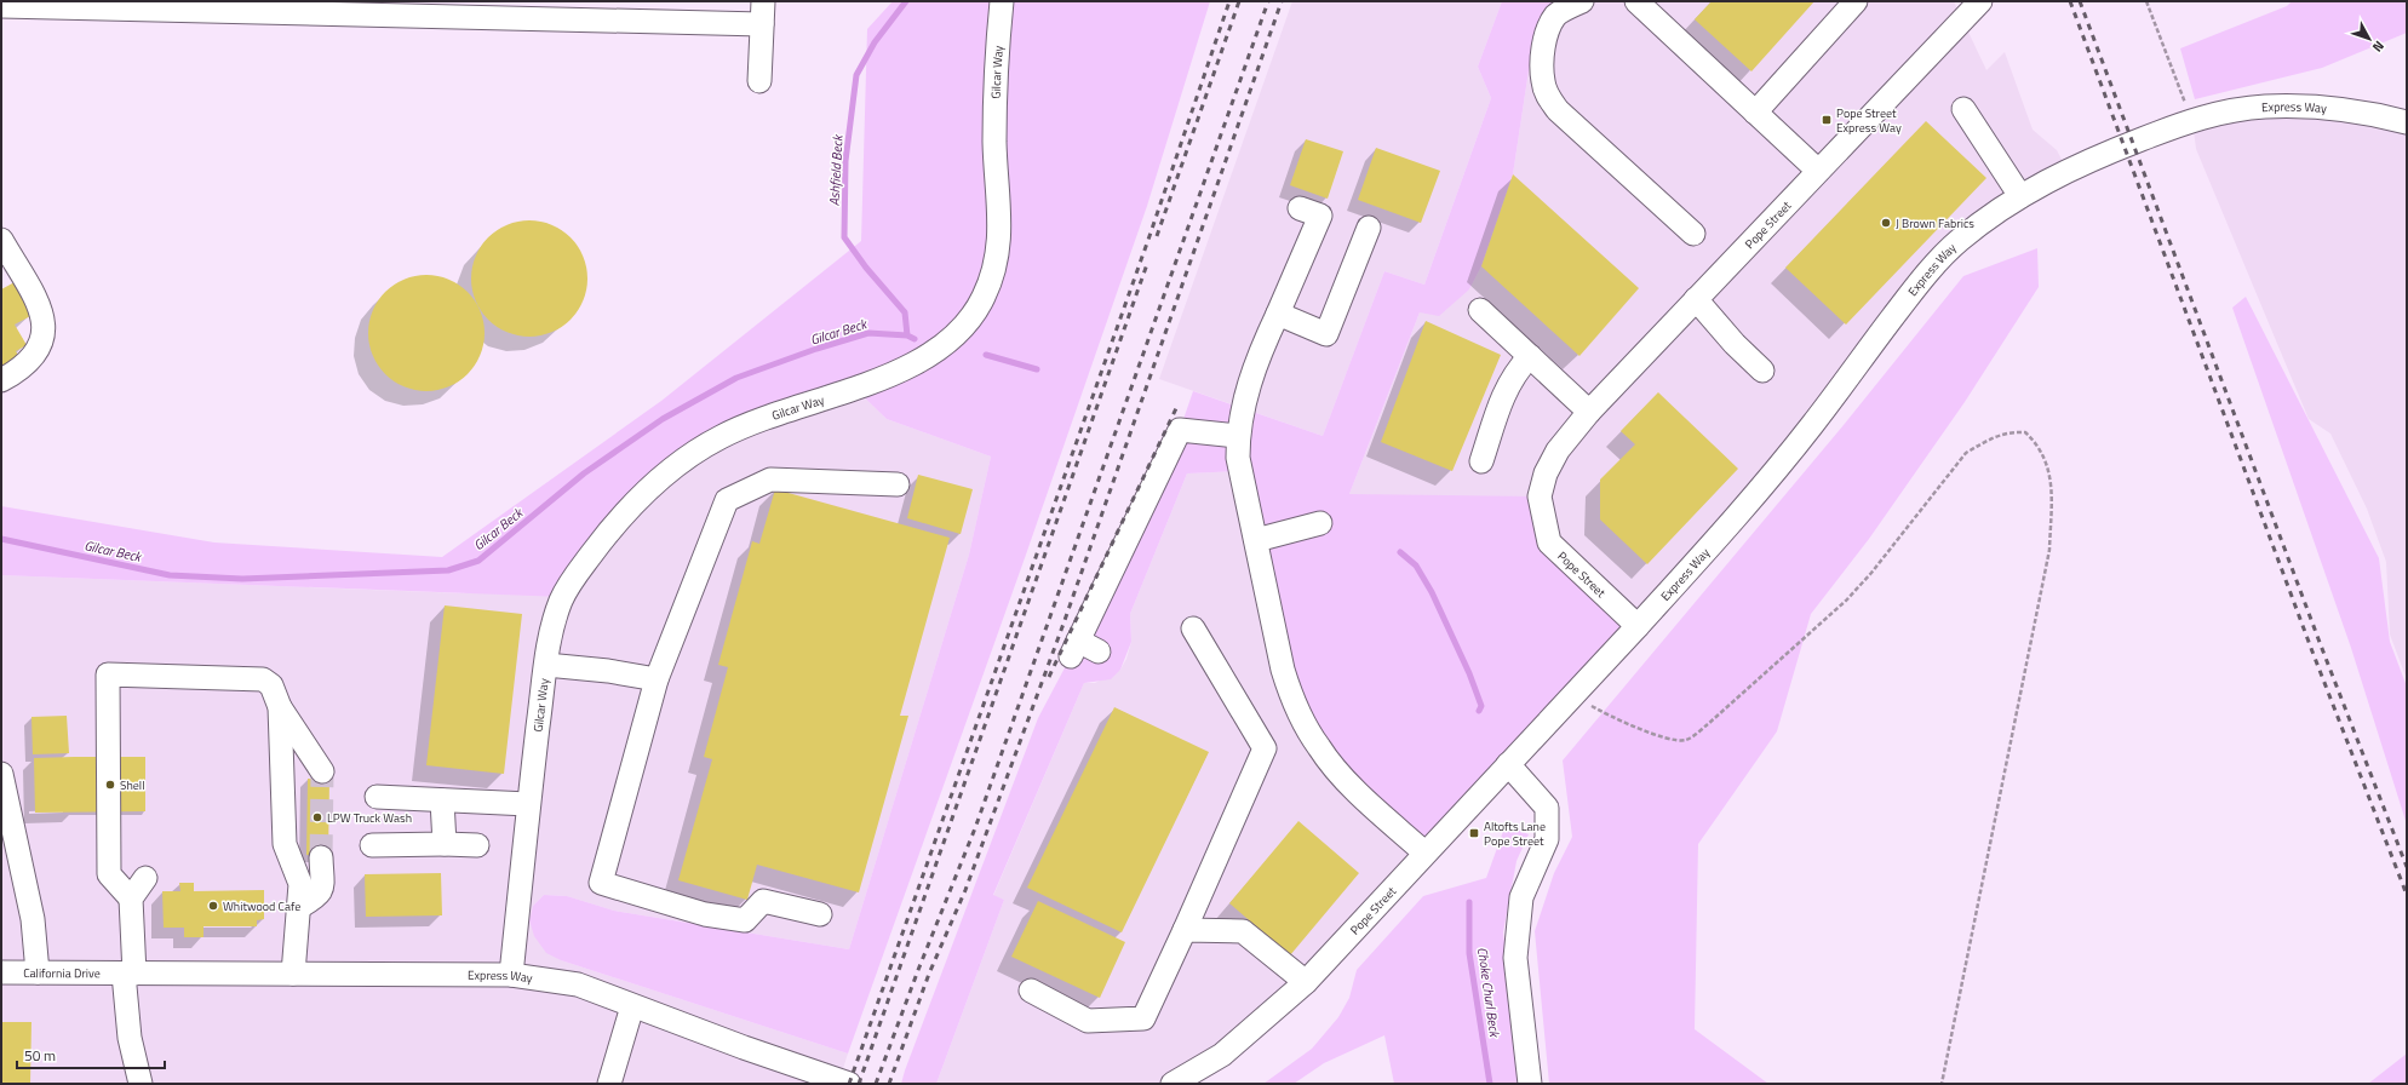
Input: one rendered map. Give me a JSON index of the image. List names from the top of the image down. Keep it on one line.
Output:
{"streets":{"street":["Gilcar Way","Express Way","Pope Street","California Drive"]},"crossings":[["Gilcar Way","Express Way"],["Express Way","Pope Street"],["Express Way","California Drive"]],"water":["Ashfield Beck","Gilcar Beck","Choke Churl Beck"],"places":{"transit":["Pope Street Express Way","Altofts Lane Pope Street"],"other":["J Brown Fabrics","Shell","LPW Truck Wash","Whitwood Cafe"]},"scale_bar":"50 m","north":"bottom right"}
